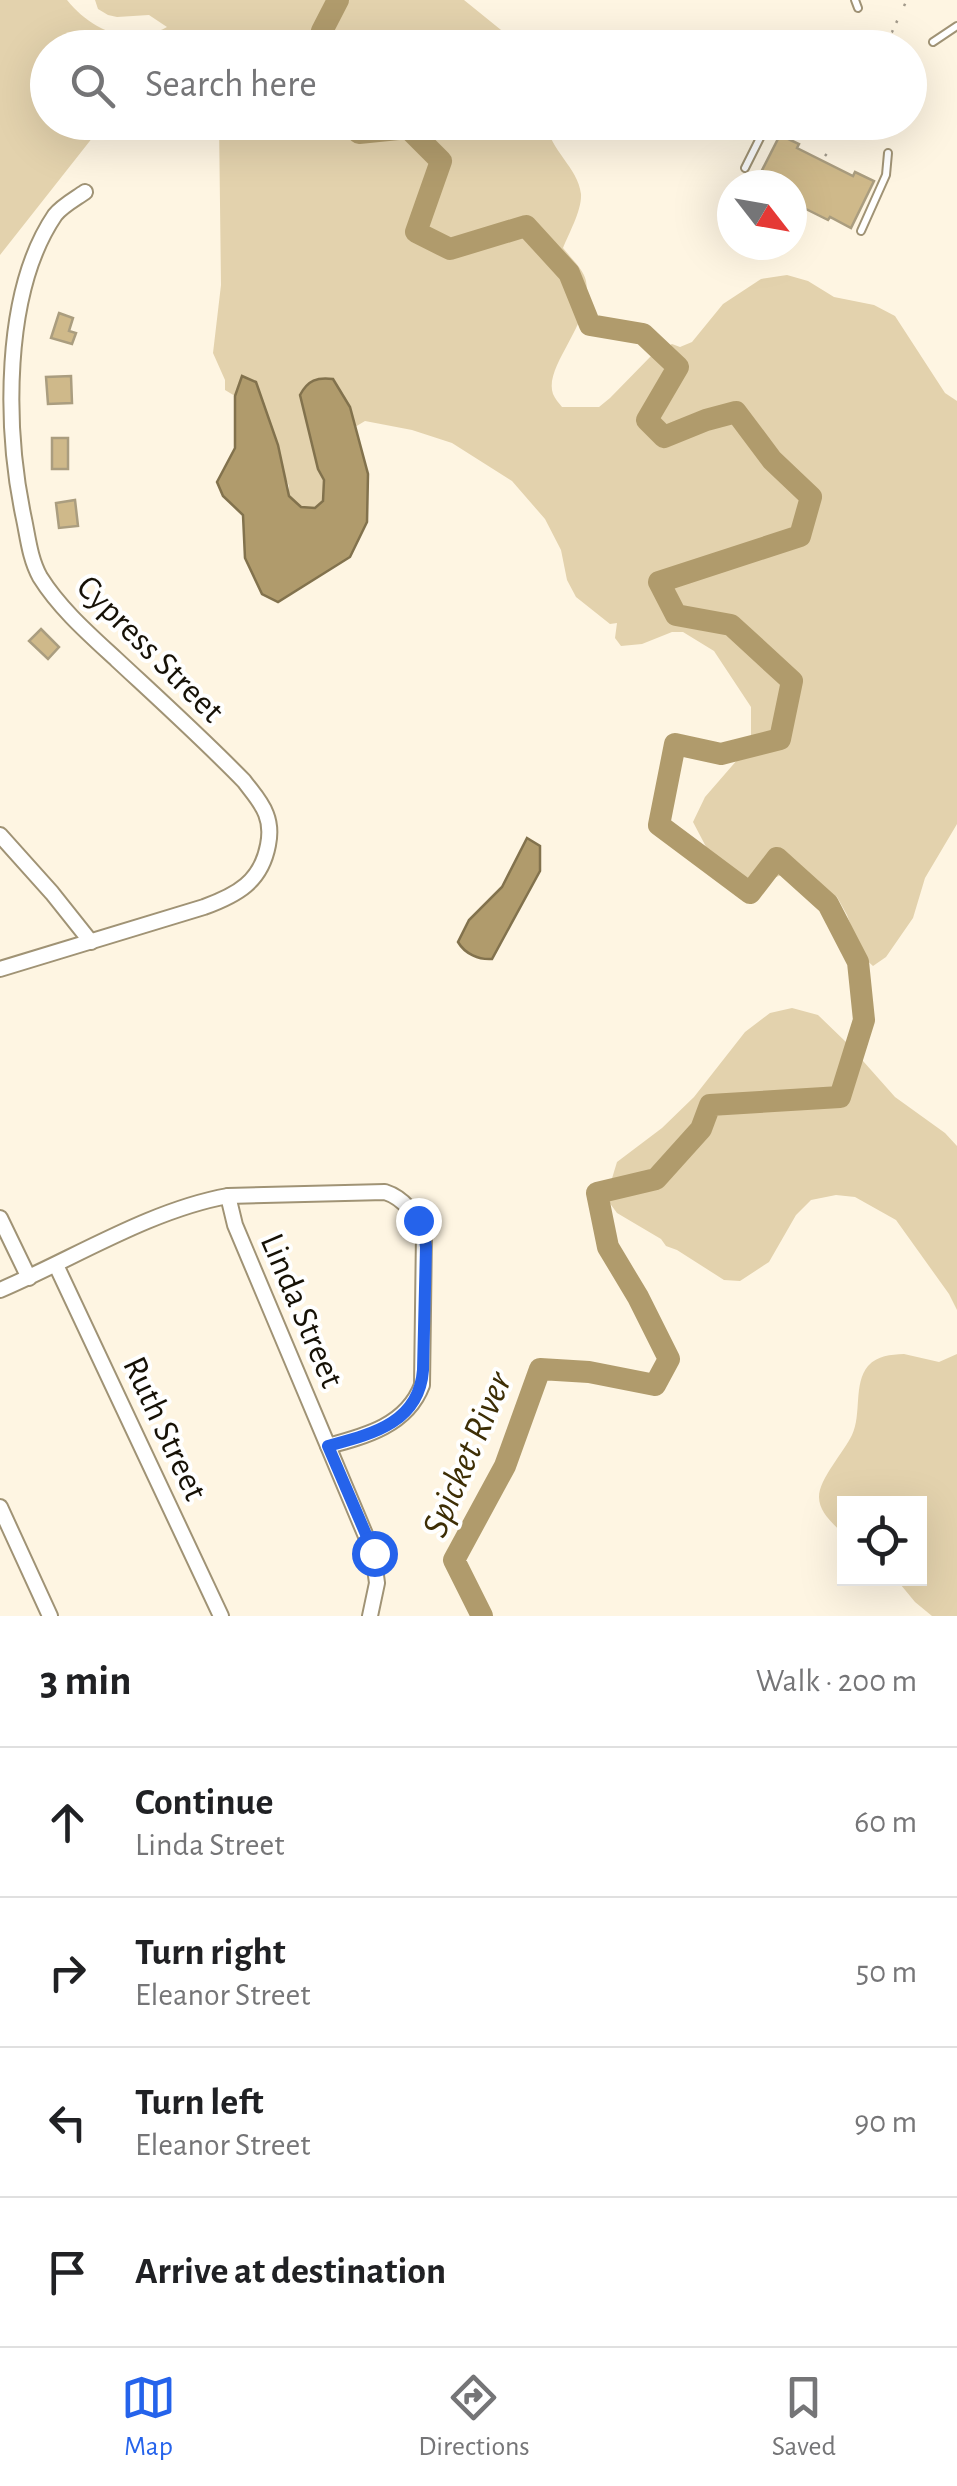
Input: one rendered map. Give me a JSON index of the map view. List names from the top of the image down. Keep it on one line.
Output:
{"streets":{"street":["Cypress Street","Linda Street","Ruth Street"]},"water":["Spicket River"],"north":"bottom right","page":{"search":"Search here","heading":["3 min","Walk · 200 m"],"list":[["Continue","Linda Street","60 m"],["Turn right","Eleanor Street","50 m"],["Turn left","Eleanor Street","90 m"],"Arrive at destination"],"nav":["Map","Directions","Saved"]}}
